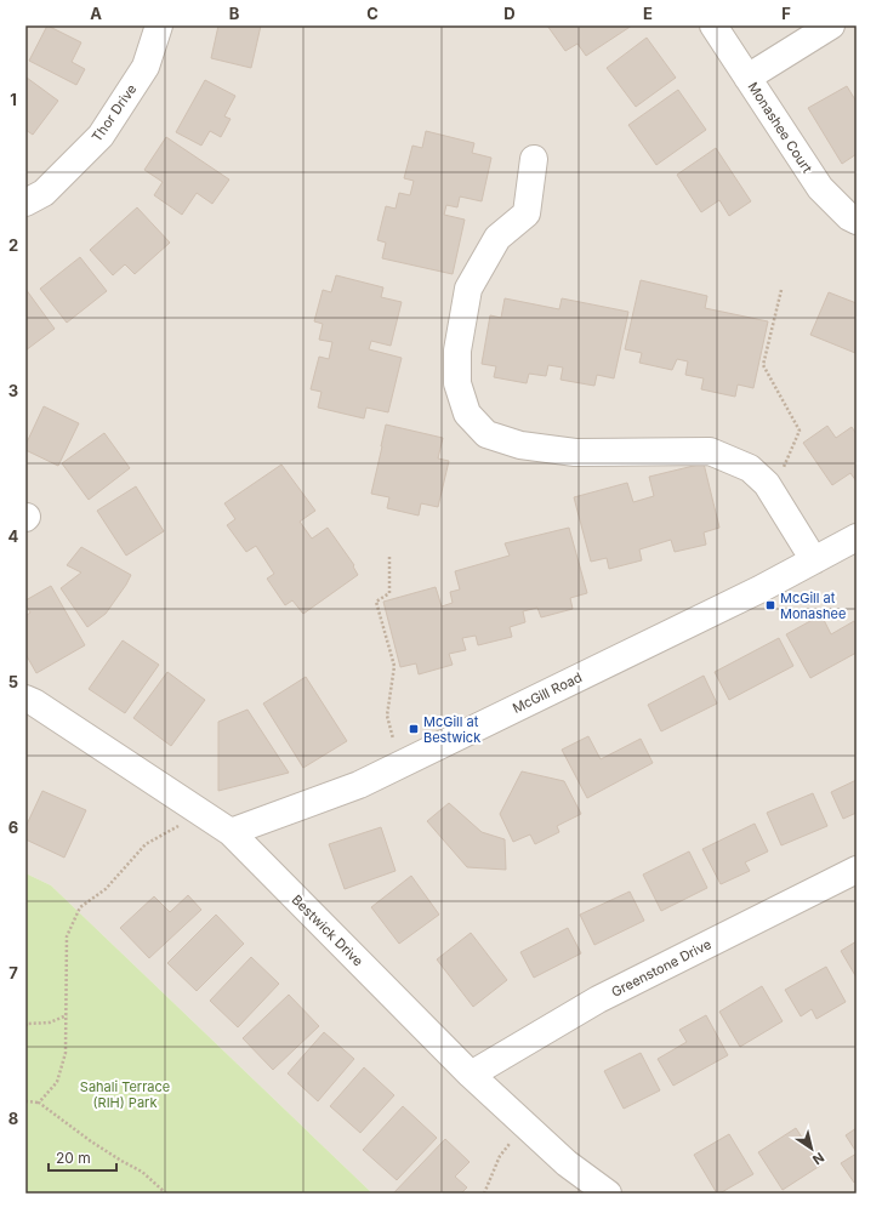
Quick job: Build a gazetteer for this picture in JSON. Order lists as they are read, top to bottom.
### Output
{
  "streets": {
    "street": [
      "Thor Drive",
      "Monashee Court",
      "McGill Road",
      "Bestwick Drive",
      "Greenstone Drive"
    ]
  },
  "crossings": [
    ["McGill Road", "Bestwick Drive"],
    ["Bestwick Drive", "Greenstone Drive"]
  ],
  "parks": ["Sahali Terrace (RIH) Park"],
  "places": {
    "transit": ["McGill at Monashee", "McGill at Bestwick"]
  },
  "scale_bar": "20 m",
  "north": "bottom right",
  "grid": {
    "columns": [
      "A",
      "B",
      "C",
      "D",
      "E",
      "F"
    ],
    "rows": [
      "1",
      "2",
      "3",
      "4",
      "5",
      "6",
      "7",
      "8"
    ]
  }
}
